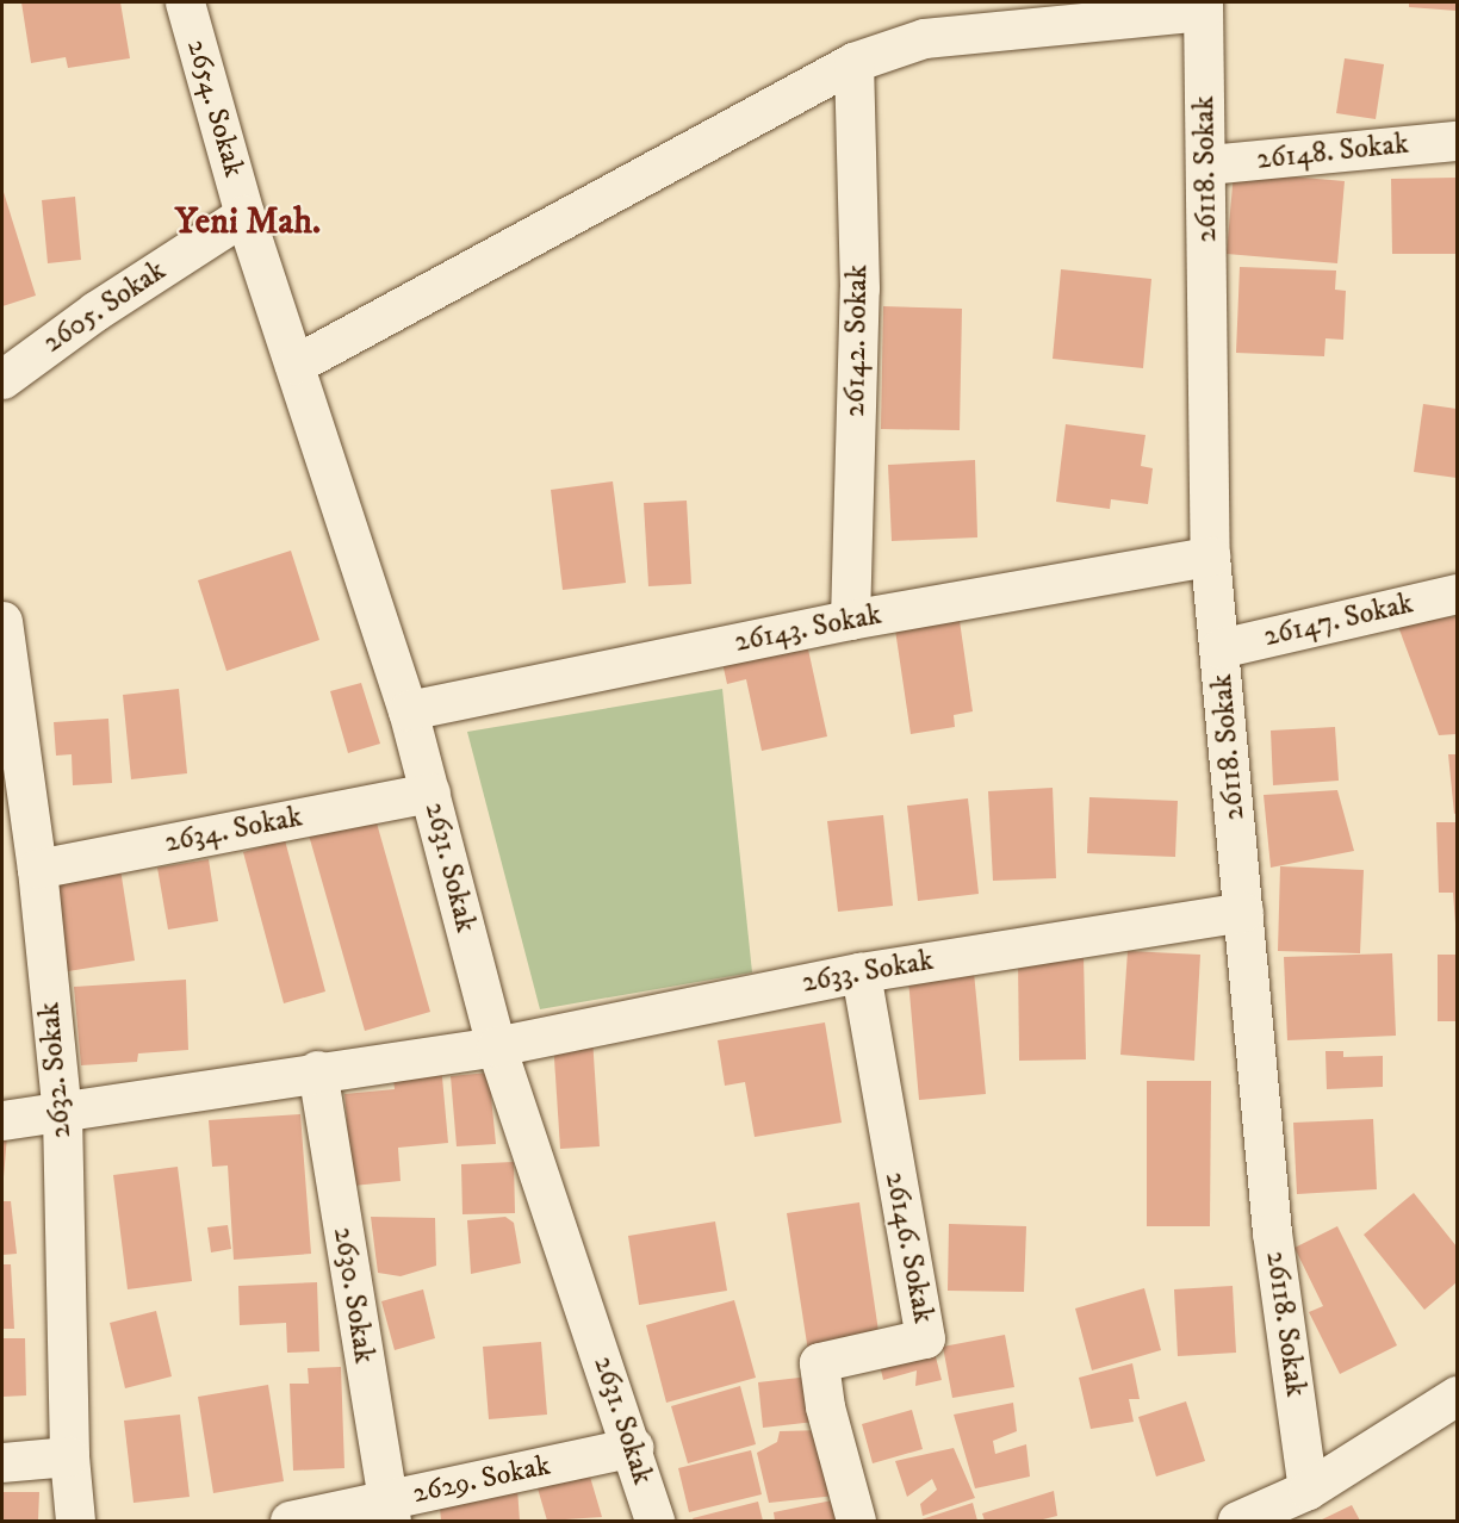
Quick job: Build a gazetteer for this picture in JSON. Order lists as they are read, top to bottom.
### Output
{
  "streets": {
    "street": [
      "2654. Sokak",
      "26148. Sokak",
      "26118. Sokak",
      "2605. Sokak",
      "26142. Sokak",
      "26147. Sokak",
      "26143. Sokak",
      "2634. Sokak",
      "2631. Sokak",
      "2633. Sokak",
      "2632. Sokak",
      "26146. Sokak",
      "2630. Sokak",
      "2629. Sokak"
    ]
  },
  "crossings": [
    ["2654. Sokak", "2605. Sokak"],
    ["2654. Sokak", "2631. Sokak"],
    ["26148. Sokak", "26118. Sokak"],
    ["26118. Sokak", "26147. Sokak"],
    ["26118. Sokak", "26143. Sokak"],
    ["26118. Sokak", "2633. Sokak"],
    ["2605. Sokak", "2631. Sokak"],
    ["26142. Sokak", "26143. Sokak"],
    ["26143. Sokak", "2631. Sokak"],
    ["2634. Sokak", "2631. Sokak"],
    ["2634. Sokak", "2632. Sokak"],
    ["2631. Sokak", "2633. Sokak"],
    ["2631. Sokak", "2629. Sokak"],
    ["2633. Sokak", "2632. Sokak"],
    ["2633. Sokak", "26146. Sokak"],
    ["2633. Sokak", "2630. Sokak"],
    ["2630. Sokak", "2629. Sokak"]
  ],
  "districts": ["Yeni Mah."]
}
